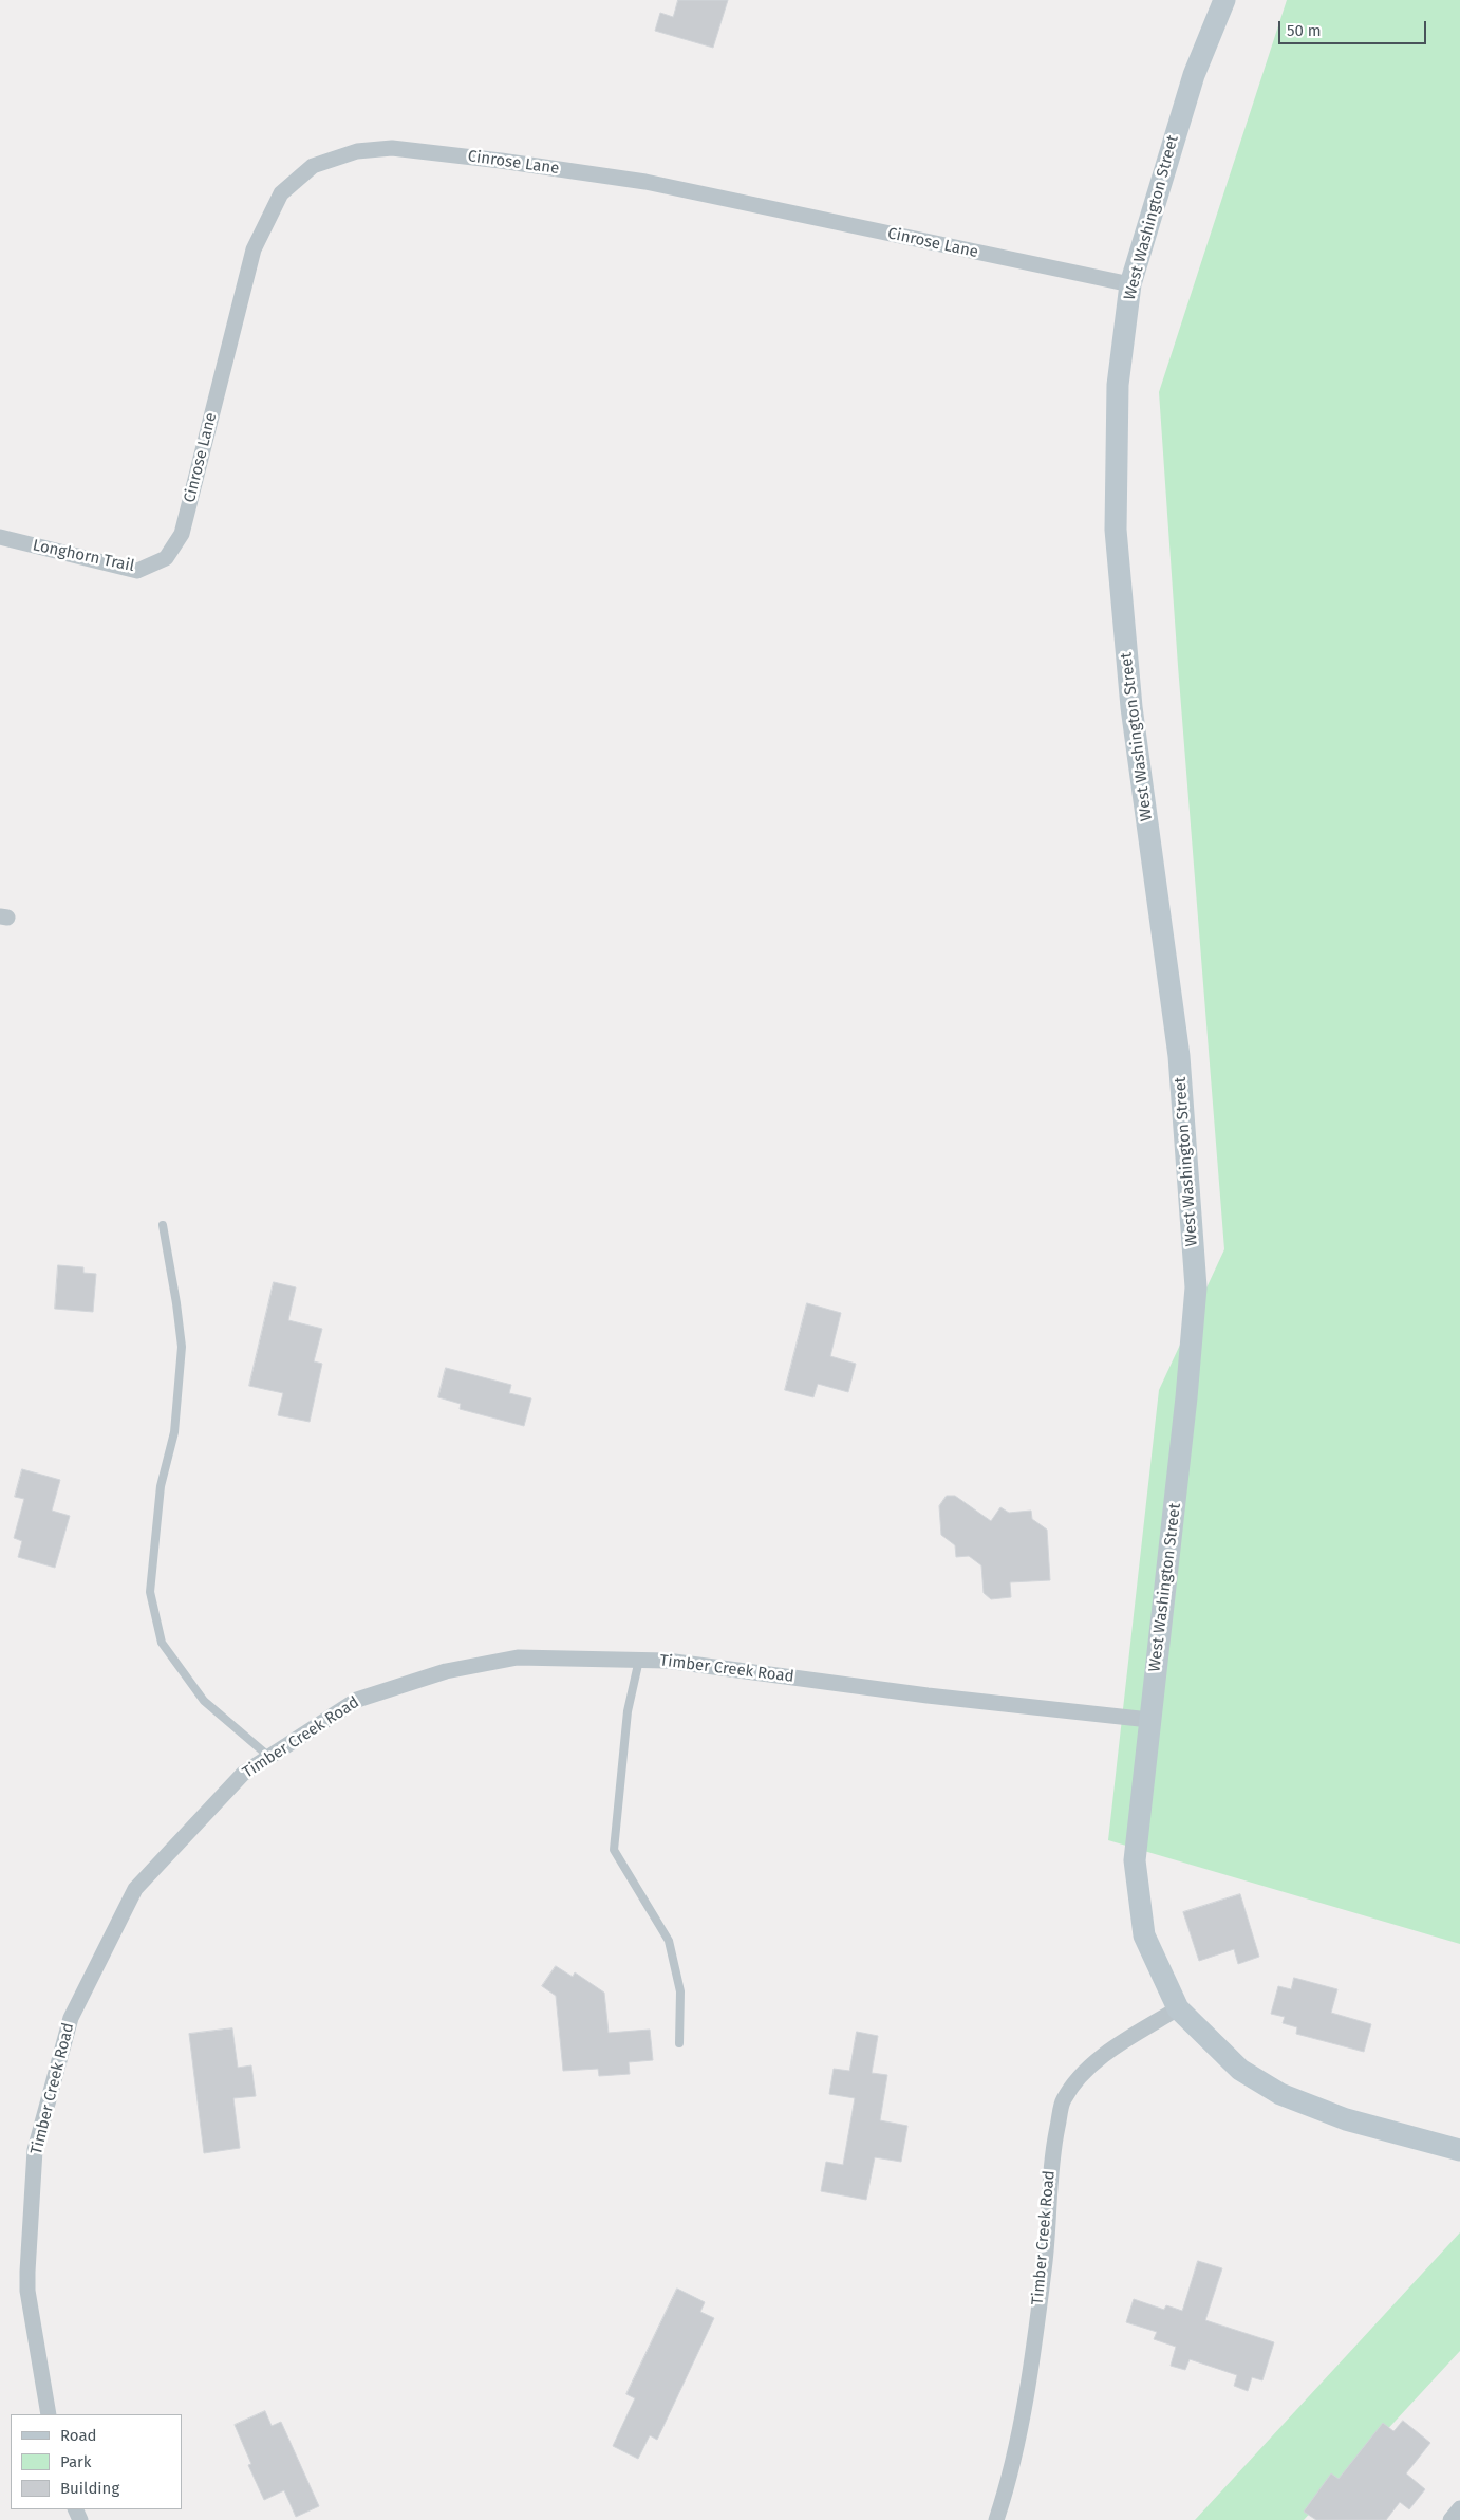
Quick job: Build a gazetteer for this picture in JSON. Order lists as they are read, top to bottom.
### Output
{
  "streets": {
    "street": [
      "Cinrose Lane",
      "West Washington Street",
      "Longhorn Trail",
      "Timber Creek Road"
    ]
  },
  "crossings": [
    ["Cinrose Lane", "West Washington Street"],
    ["Cinrose Lane", "Longhorn Trail"],
    ["West Washington Street", "Timber Creek Road"]
  ],
  "legend": ["Road", "Park", "Building"],
  "scale_bar": "50 m"
}
